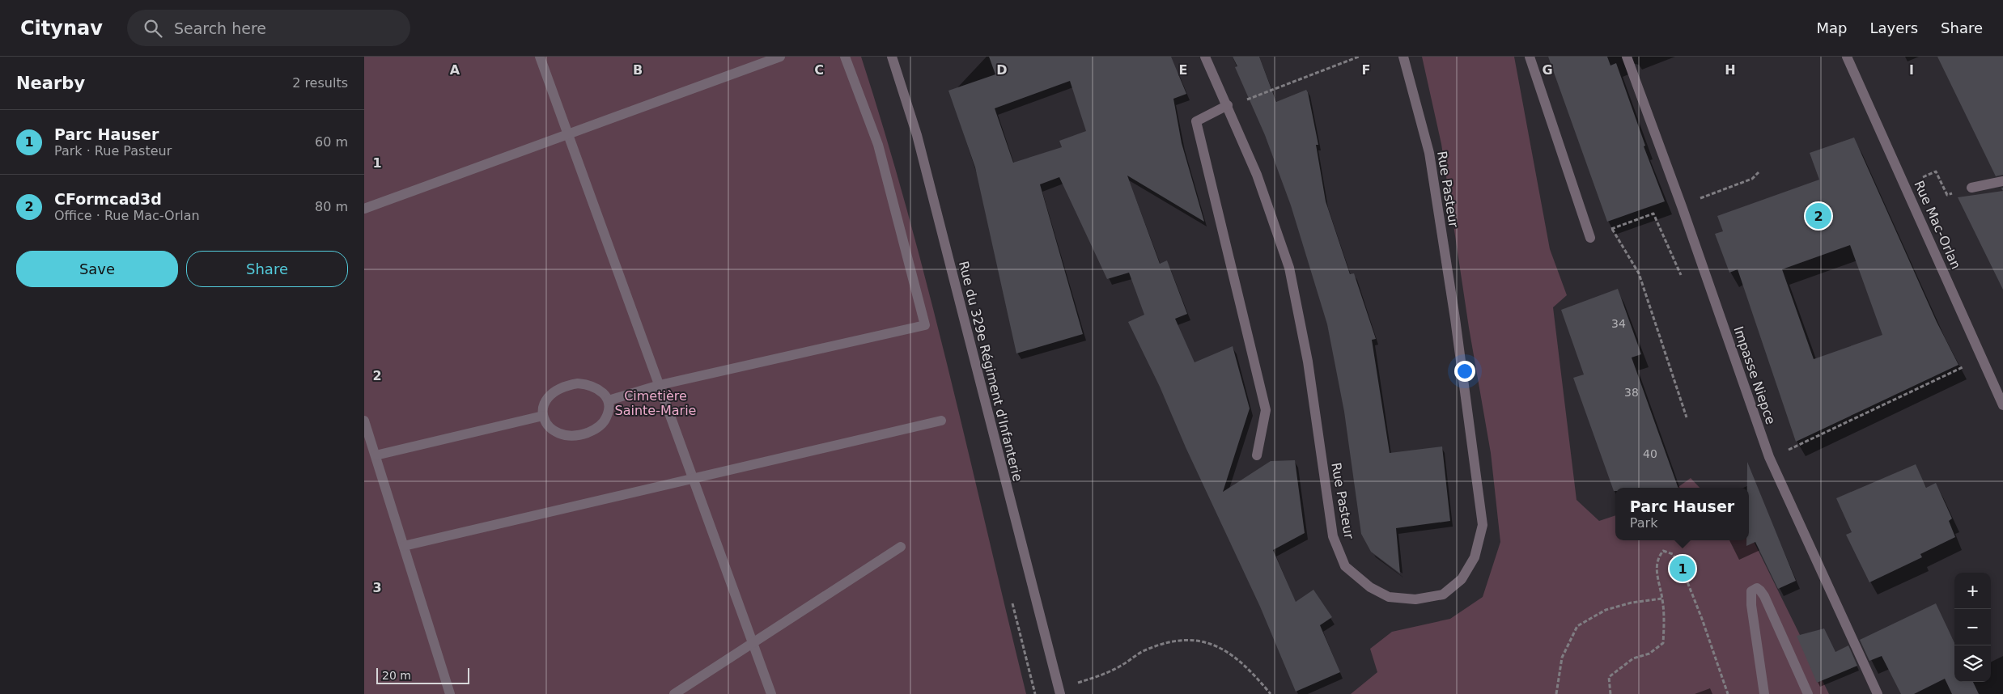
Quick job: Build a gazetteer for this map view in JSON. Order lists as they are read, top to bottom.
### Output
{
  "streets": {
    "street": [
      "Rue Pasteur",
      "Rue Mac-Orlan",
      "Rue du 329e Régiment d'Infanterie",
      "Impasse Niepce"
    ]
  },
  "parks": ["Cimetière Sainte-Marie"],
  "house_numbers": ["34", "38", "40"],
  "scale_bar": "20 m",
  "page": {
    "header": "Citynav",
    "search": "Search here",
    "nav": ["Map", "Layers", "Share"],
    "heading": ["Nearby", "2 results"],
    "list": [
      {
        "mark": "1",
        "name": "Parc Hauser",
        "note": "Park · Rue Pasteur",
        "value": "60 m"
      },
      {
        "mark": "2",
        "name": "CFormcad3d",
        "note": "Office · Rue Mac-Orlan",
        "value": "80 m"
      }
    ],
    "pins": ["2", "1"],
    "buttons": ["Save", "Share"],
    "popup": ["Parc Hauser", "Park"],
    "map_buttons": ["+", "−"],
    "scale": "20 m"
  },
  "grid": {
    "columns": [
      "A",
      "B",
      "C",
      "D",
      "E",
      "F",
      "G",
      "H",
      "I"
    ],
    "rows": ["1", "2", "3"]
  }
}
